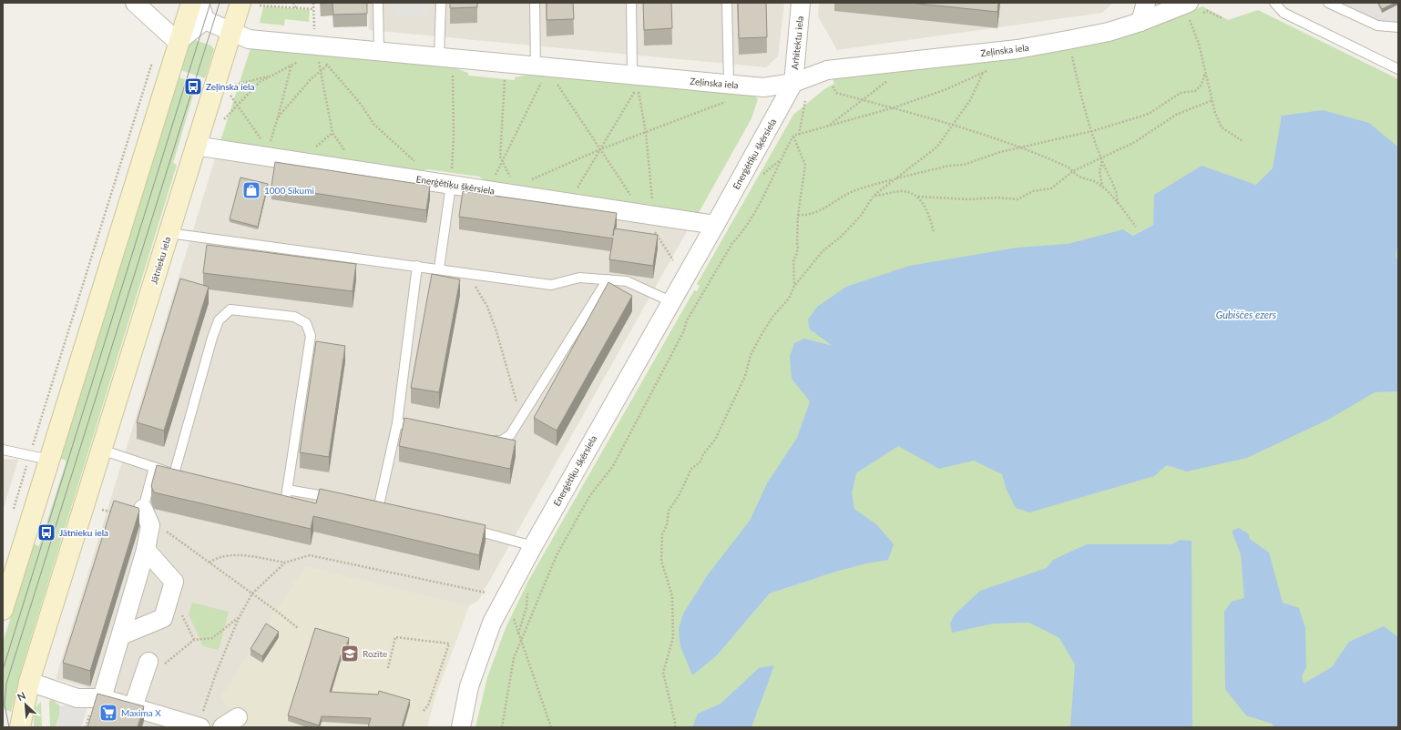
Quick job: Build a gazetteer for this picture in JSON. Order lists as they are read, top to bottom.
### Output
{
  "streets": {
    "street": [
      "Arhitektu iela",
      "Zeļinska iela",
      "Enerģētiķu šķērsiela",
      "Jātnieku iela"
    ]
  },
  "crossings": [
    ["Arhitektu iela", "Zeļinska iela"],
    ["Arhitektu iela", "Enerģētiķu šķērsiela"],
    ["Zeļinska iela", "Enerģētiķu šķērsiela"],
    ["Zeļinska iela", "Jātnieku iela"],
    ["Enerģētiķu šķērsiela", "Jātnieku iela"]
  ],
  "water": ["Gubiščes ezers"],
  "places": {
    "bus stop": ["Zeļinska iela", "Jātnieku iela"],
    "shop": ["1000 Sīkumi"],
    "school or university": ["Rozīte"],
    "supermarket": ["Maxima X"]
  },
  "north": "top left"
}
